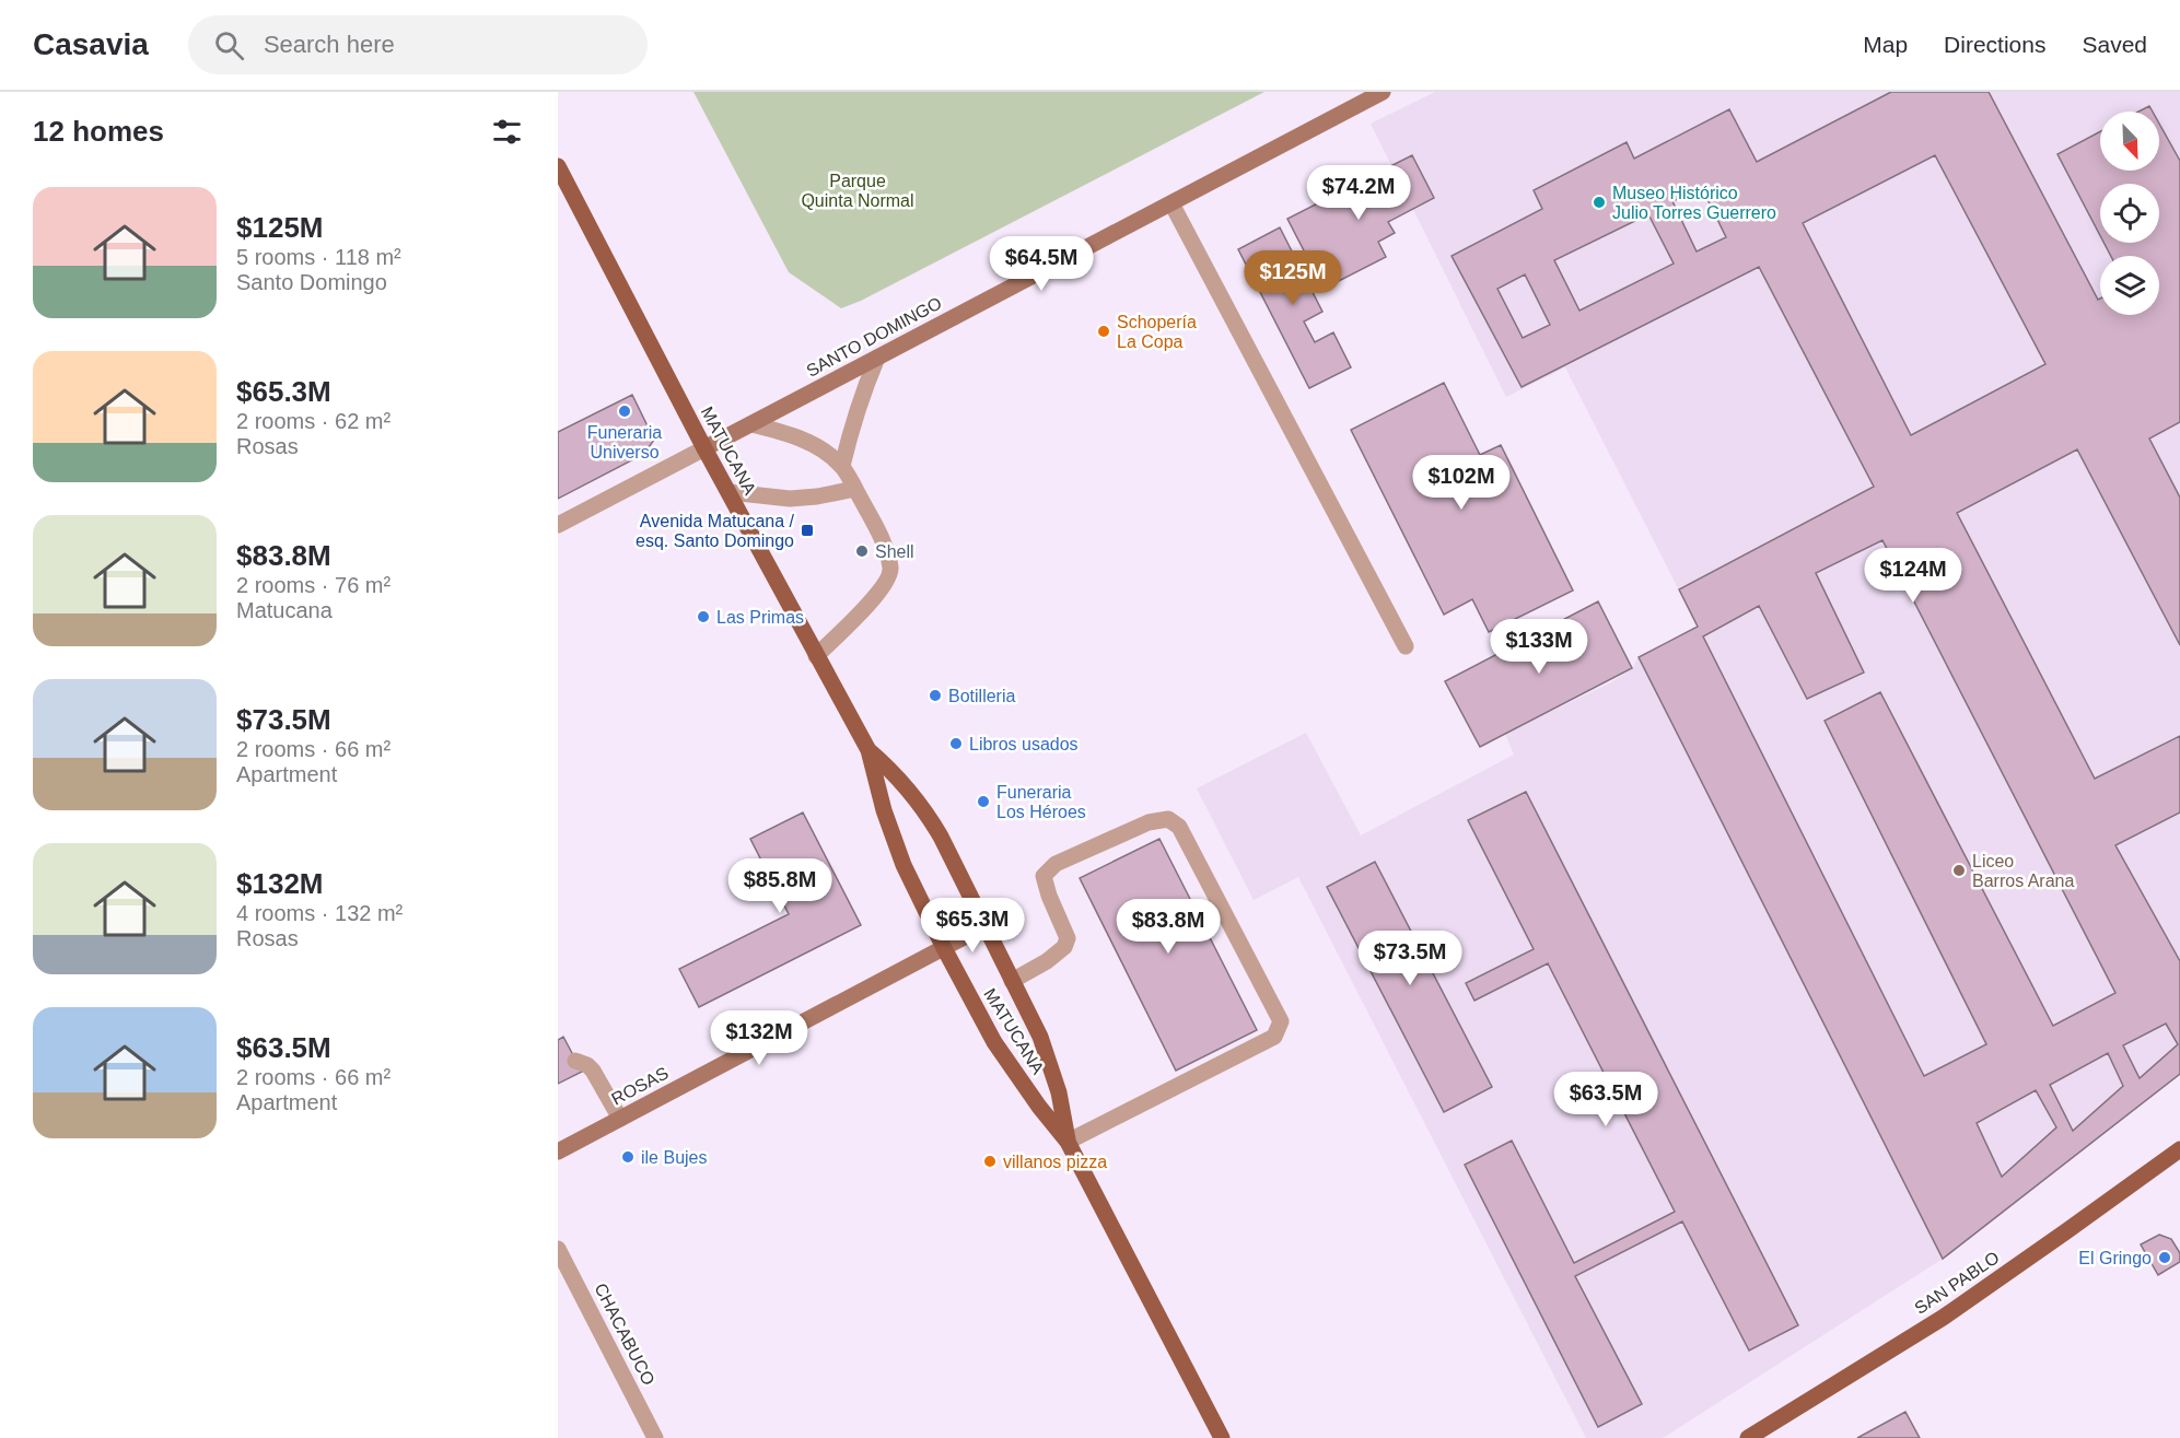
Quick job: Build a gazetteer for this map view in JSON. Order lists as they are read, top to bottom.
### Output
{
  "streets": {
    "main road": ["MATUCANA", "SAN PABLO"],
    "street": ["SANTO DOMINGO", "ROSAS", "CHACABUCO"]
  },
  "crossings": [
    ["SANTO DOMINGO", "MATUCANA"],
    ["MATUCANA", "ROSAS"]
  ],
  "parks": ["Parque Quinta Normal"],
  "places": {
    "other": [
      "Museo Histórico Julio Torres Guerrero",
      "Schopería La Copa",
      "Funeraria Universo",
      "Shell",
      "Las Primas",
      "Botilleria",
      "Libros usados",
      "Funeraria Los Héroes",
      "Liceo Barros Arana",
      "ile Bujes",
      "villanos pizza",
      "El Gringo"
    ],
    "transit": ["Avenida Matucana / esq. Santo Domingo"]
  },
  "north": "bottom right",
  "page": {
    "header": "Casavia",
    "search": "Search here",
    "nav": ["Map", "Directions", "Saved"],
    "heading": "12 homes",
    "price": [
      "$74.2M",
      "$64.5M",
      "$125M",
      "$102M",
      "$124M",
      "$133M",
      "$85.8M",
      "$65.3M",
      "$83.8M",
      "$73.5M",
      "$132M",
      "$63.5M"
    ],
    "list": [
      {
        "name": "$125M",
        "note": "5 rooms · 118 m² · Santo Domingo"
      },
      {
        "name": "$65.3M",
        "note": "2 rooms · 62 m² · Rosas"
      },
      {
        "name": "$83.8M",
        "note": "2 rooms · 76 m² · Matucana"
      },
      {
        "name": "$73.5M",
        "note": "2 rooms · 66 m² · Apartment"
      },
      {
        "name": "$132M",
        "note": "4 rooms · 132 m² · Rosas"
      },
      {
        "name": "$63.5M",
        "note": "2 rooms · 66 m² · Apartment"
      }
    ]
  }
}
